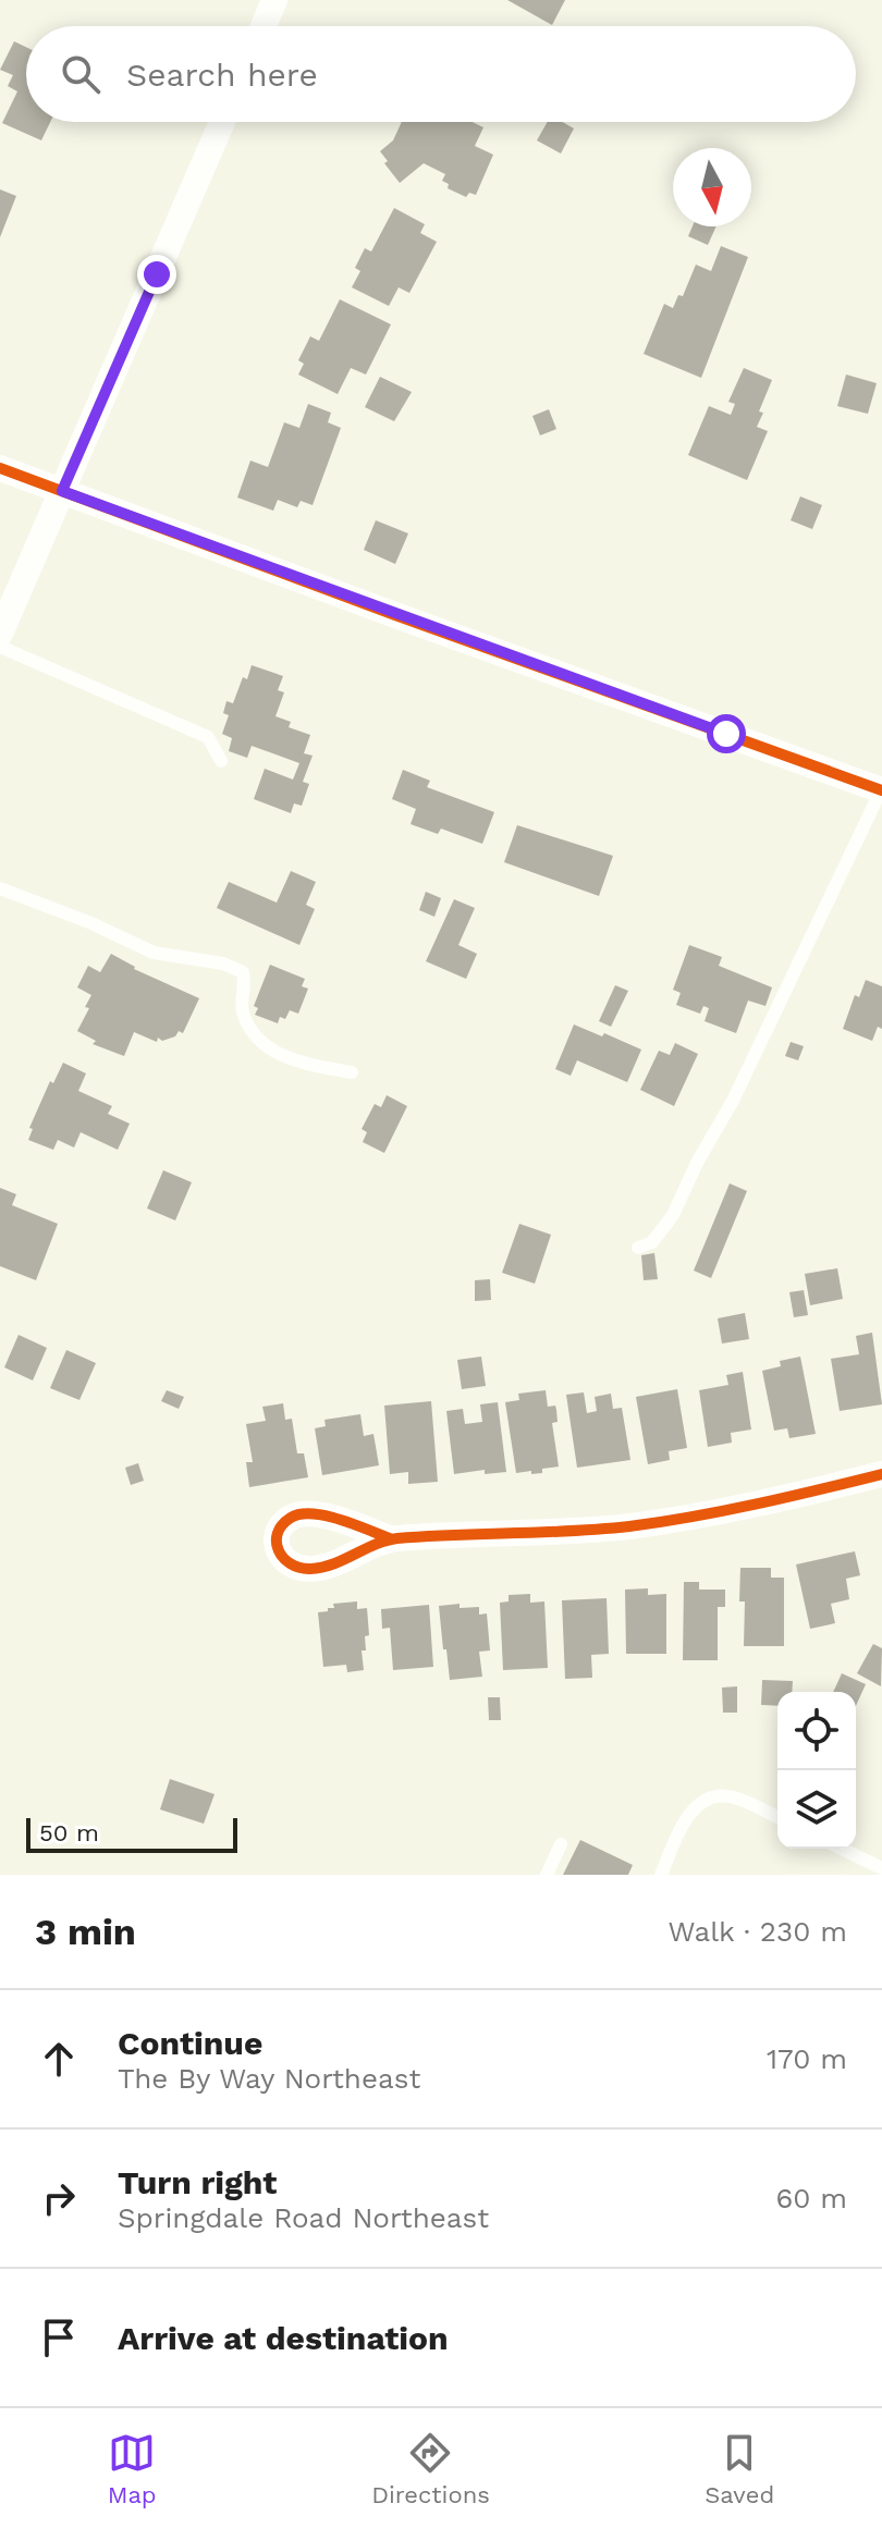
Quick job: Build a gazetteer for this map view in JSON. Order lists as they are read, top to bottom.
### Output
{
  "scale_bar": "50 m",
  "north": "bottom",
  "page": {
    "search": "Search here",
    "scale": "50 m",
    "heading": ["3 min", "Walk · 230 m"],
    "list": [
      ["Continue", "The By Way Northeast", "170 m"],
      ["Turn right", "Springdale Road Northeast", "60 m"],
      "Arrive at destination"
    ],
    "nav": ["Map", "Directions", "Saved"]
  }
}
